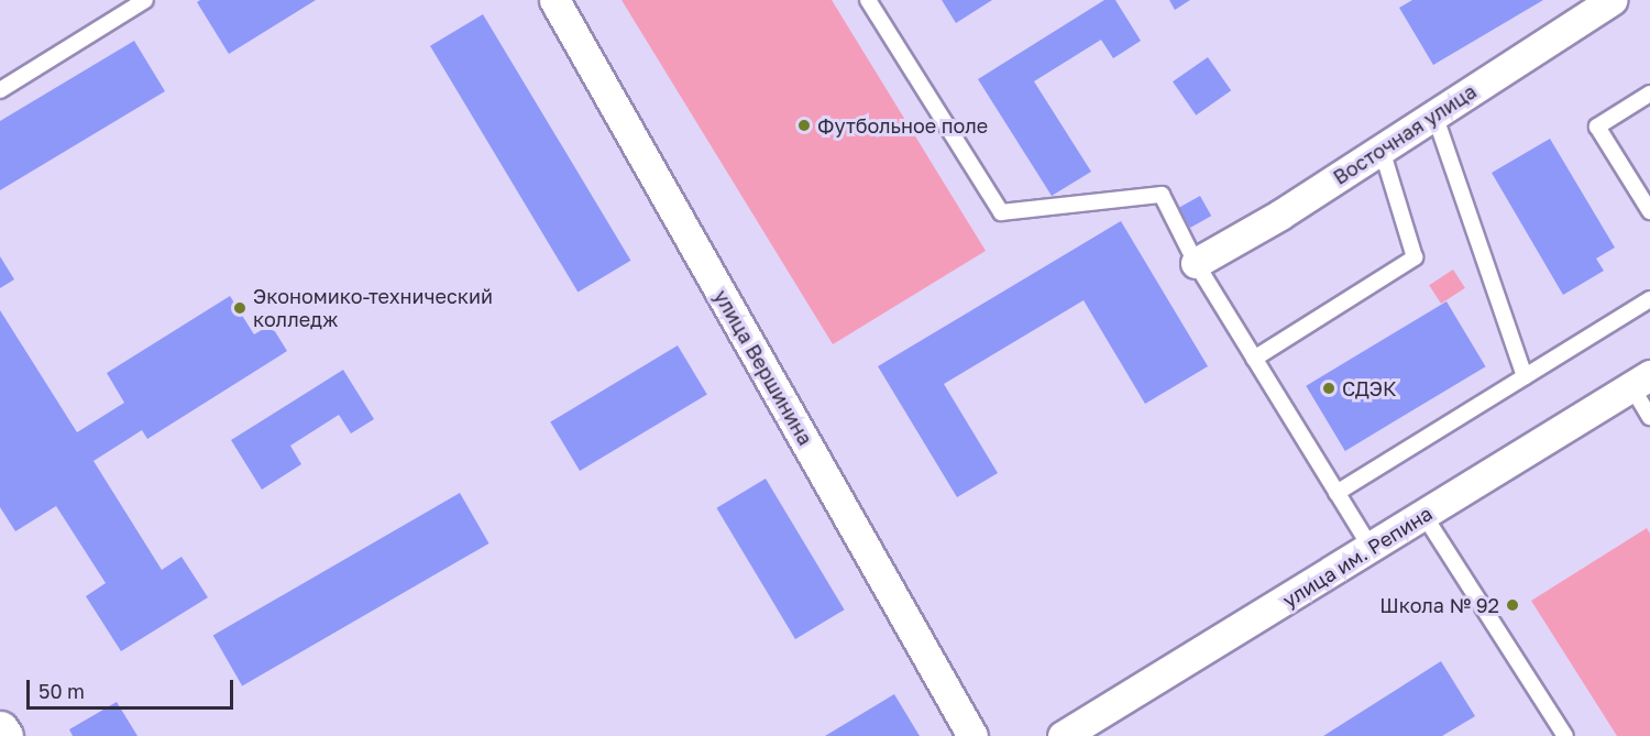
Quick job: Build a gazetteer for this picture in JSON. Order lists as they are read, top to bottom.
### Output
{
  "streets": {
    "street": ["Восточная улица", "улица Вершинина", "улица им. Репина"]
  },
  "places": [
    "Футбольное поле",
    "Экономико-технический колледж",
    "СДЭК",
    "Школа № 92"
  ],
  "scale_bar": "50 m"
}
